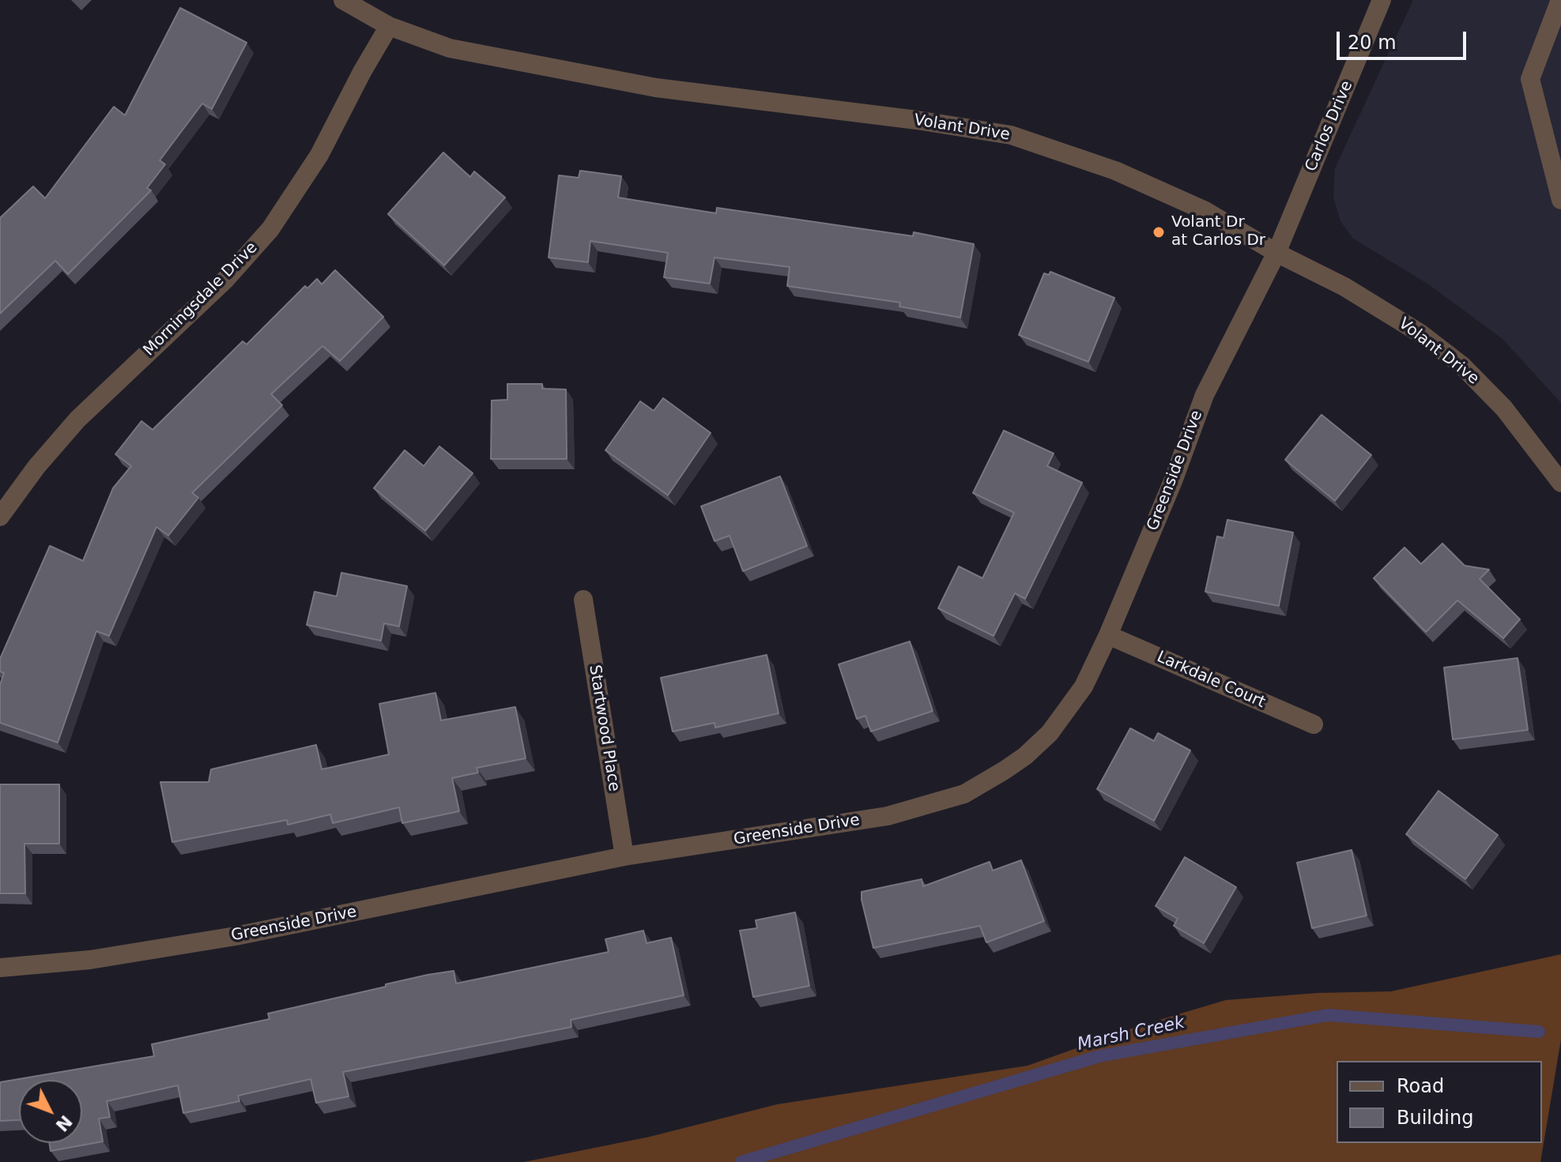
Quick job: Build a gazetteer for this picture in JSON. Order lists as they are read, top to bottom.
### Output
{
  "streets": {
    "street": [
      "Carlos Drive",
      "Volant Drive",
      "Morningsdale Drive",
      "Greenside Drive",
      "Larkdale Court",
      "Startwood Place"
    ]
  },
  "crossings": [
    ["Carlos Drive", "Volant Drive"],
    ["Carlos Drive", "Greenside Drive"],
    ["Volant Drive", "Morningsdale Drive"],
    ["Volant Drive", "Greenside Drive"],
    ["Greenside Drive", "Larkdale Court"],
    ["Greenside Drive", "Startwood Place"]
  ],
  "water": ["Marsh Creek"],
  "places": ["Volant Dr at Carlos Dr"],
  "legend": ["Road", "Building"],
  "scale_bar": "20 m",
  "north": "bottom right"
}
